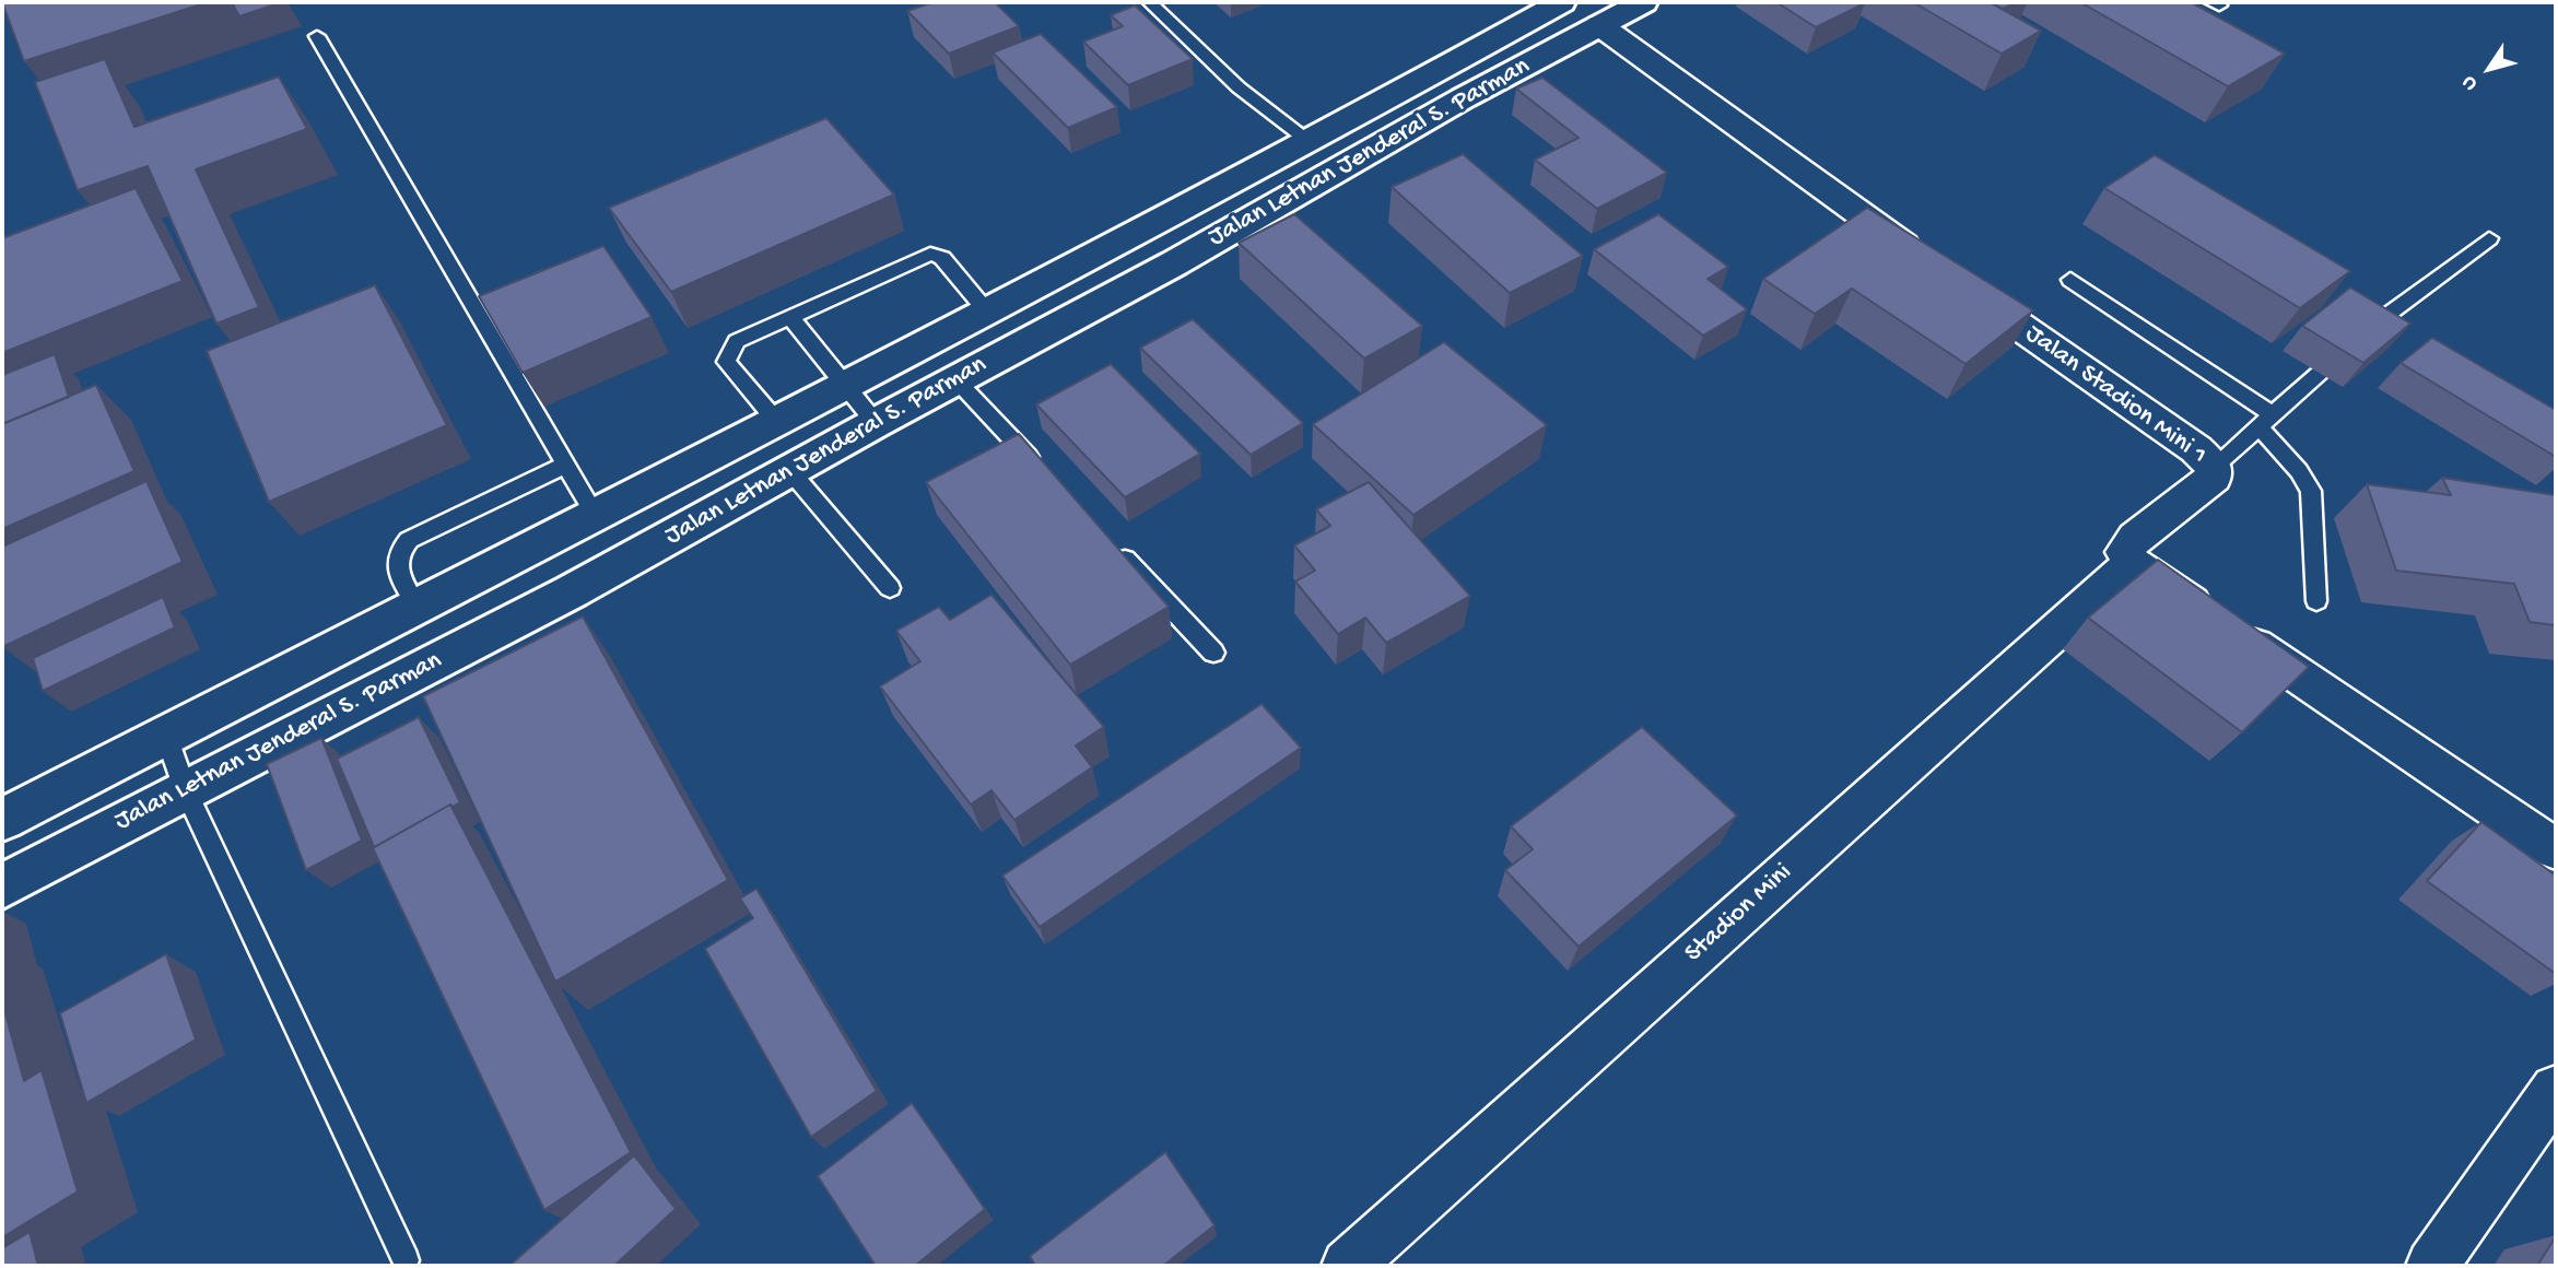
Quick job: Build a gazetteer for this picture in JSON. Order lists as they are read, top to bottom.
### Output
{
  "streets": {
    "street": ["Jalan Letnan Jenderal S. Parman", "Jalan Stadion Mini 1", "Stadion Mini"]
  },
  "crossings": [
    ["Jalan Letnan Jenderal S. Parman", "Jalan Stadion Mini 1"],
    ["Jalan Stadion Mini 1", "Stadion Mini"]
  ],
  "north": "bottom left"
}
